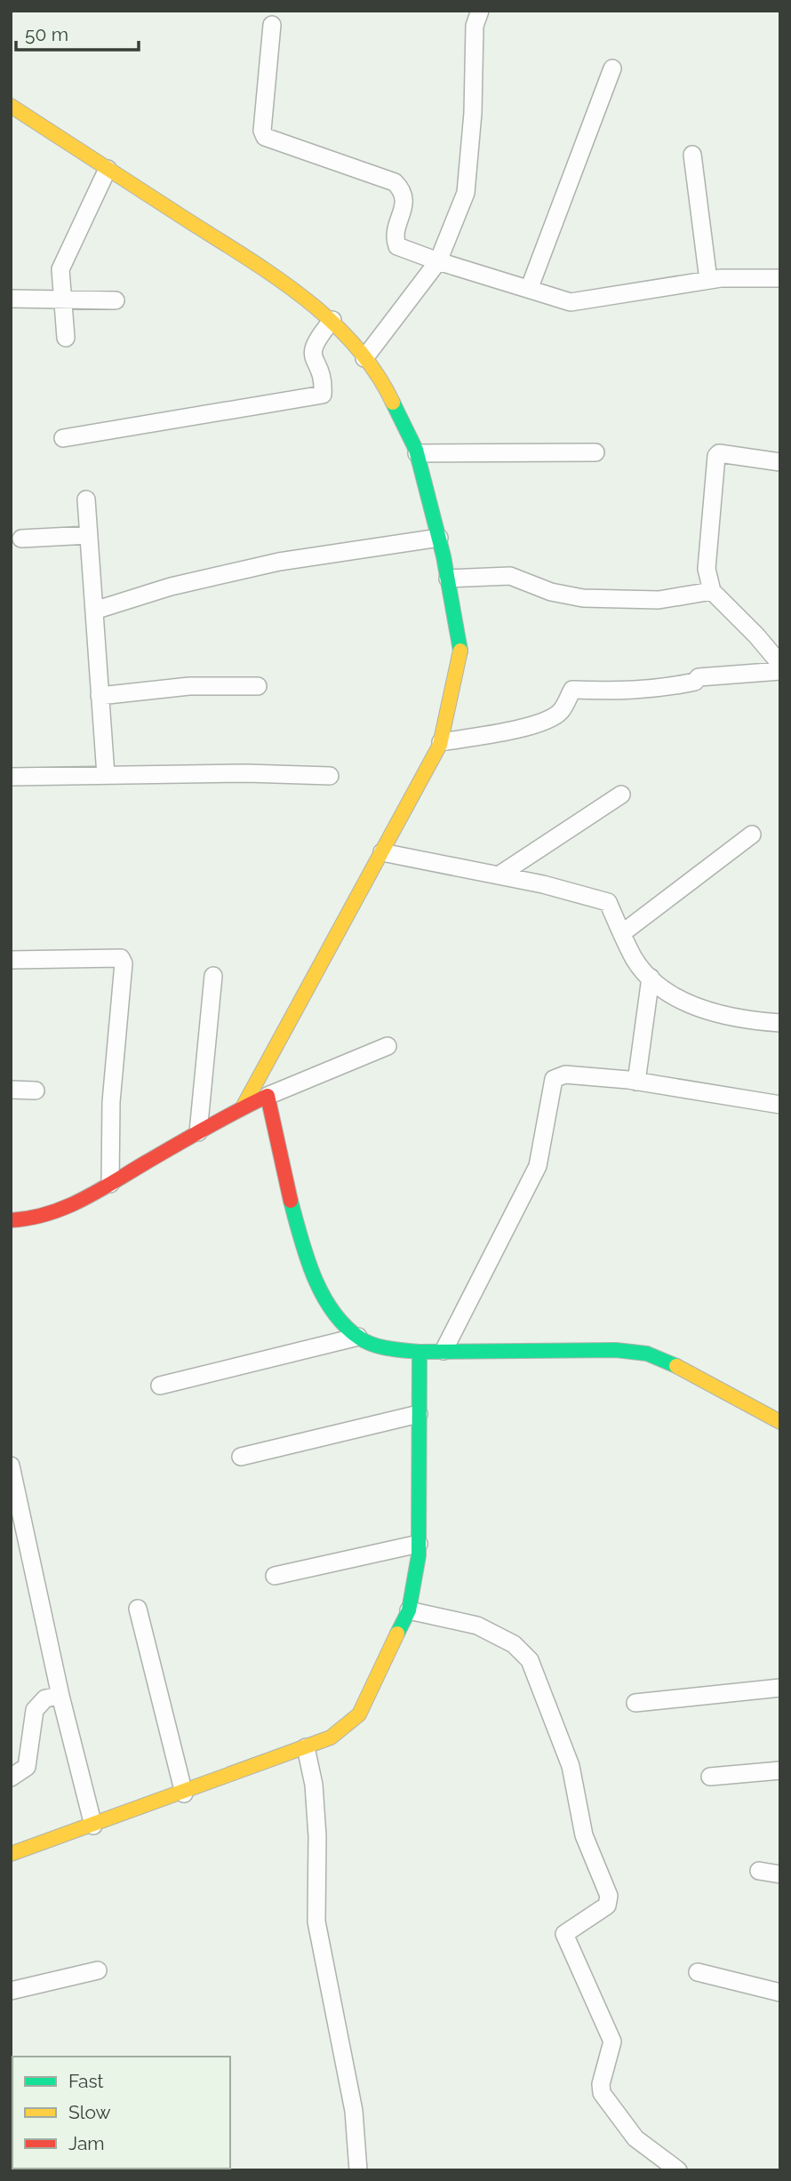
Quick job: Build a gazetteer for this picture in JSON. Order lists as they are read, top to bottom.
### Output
{
  "legend": ["Fast", "Slow", "Jam"],
  "scale_bar": "50 m"
}
